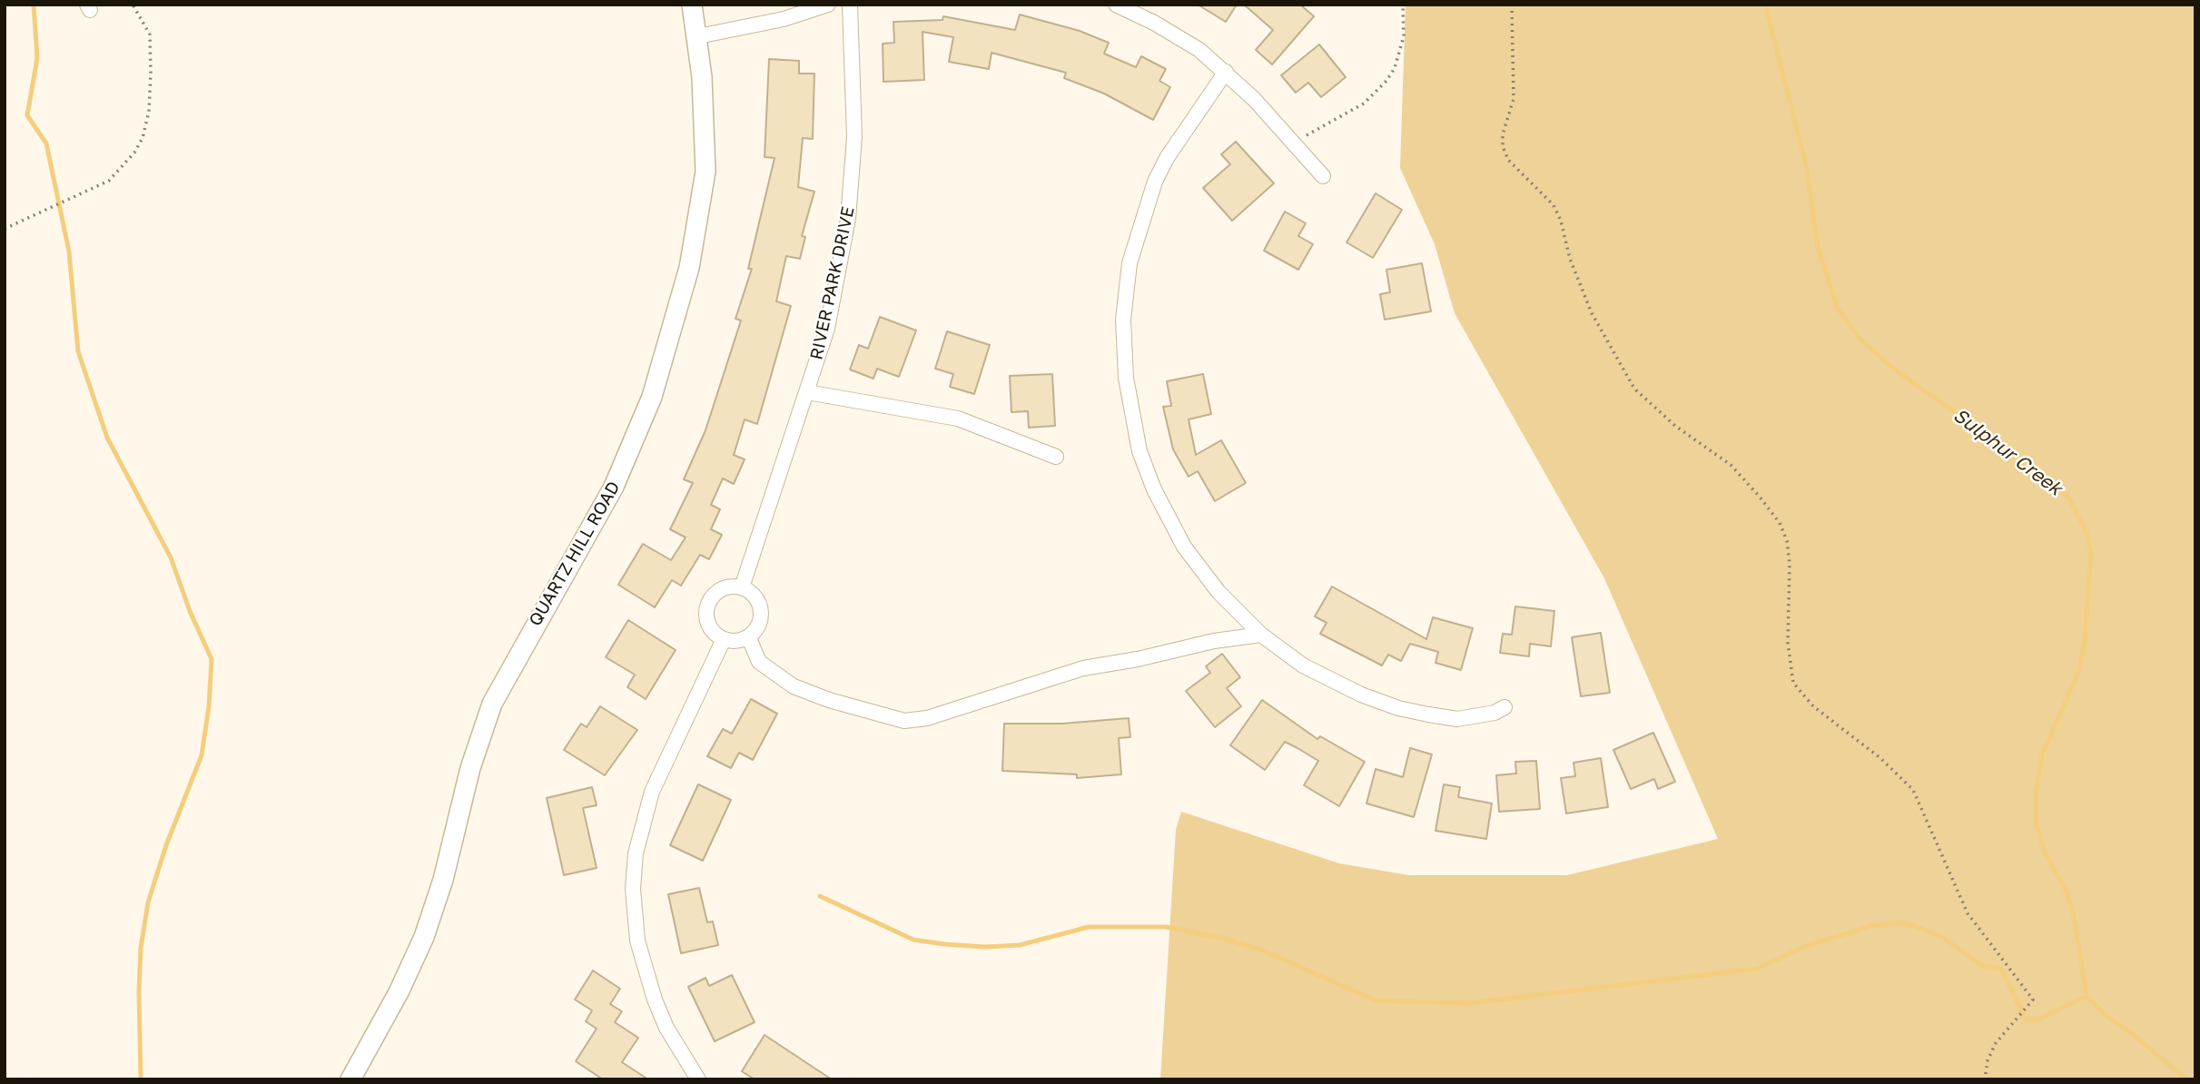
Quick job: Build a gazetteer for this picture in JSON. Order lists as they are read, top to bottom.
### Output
{
  "streets": {
    "street": ["RIVER PARK DRIVE", "QUARTZ HILL ROAD"]
  },
  "water": ["Sulphur Creek"]
}
